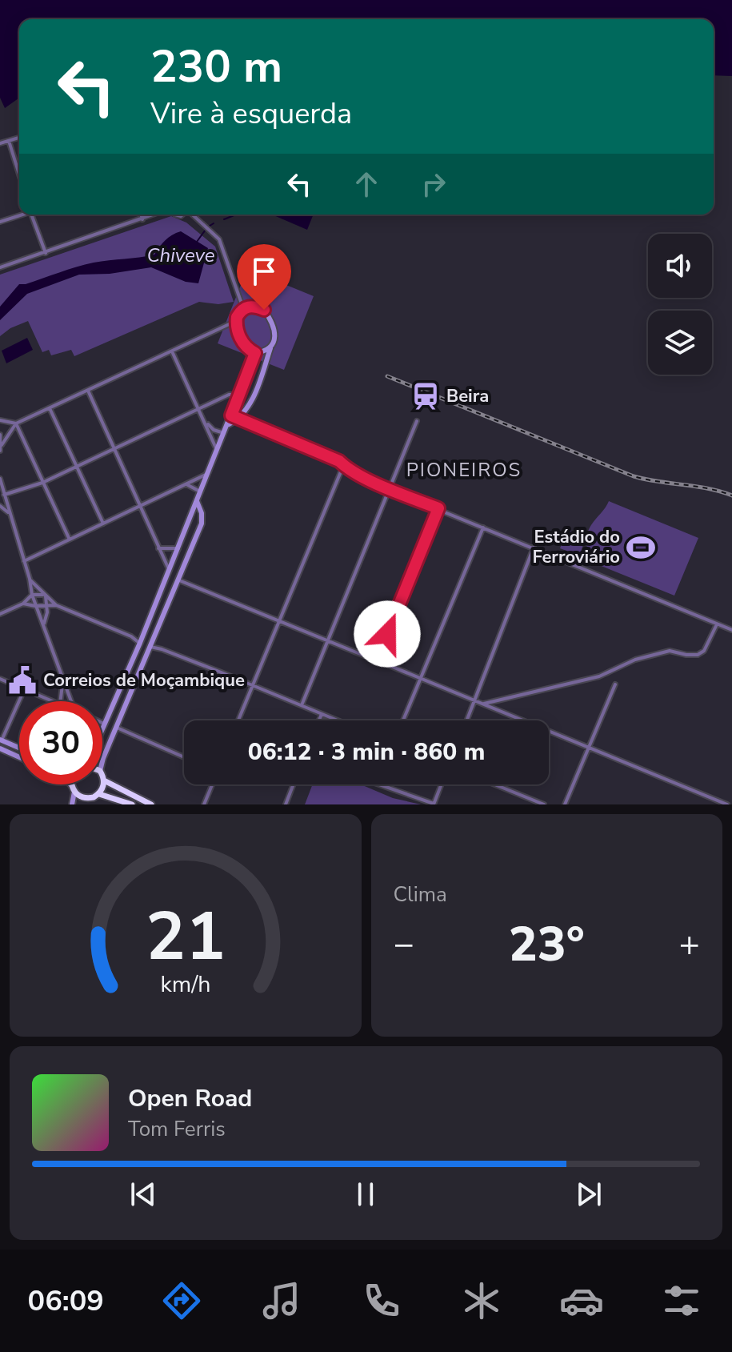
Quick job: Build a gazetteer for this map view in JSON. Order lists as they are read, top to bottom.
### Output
{
  "districts": ["PIONEIROS"],
  "water": ["Chiveve"],
  "places": {
    "station": ["Beira"],
    "sports": ["Estádio do Ferroviário"],
    "public building": ["Correios de Moçambique"]
  },
  "page": {
    "turn": ["230 m", "Vire à esquerda"],
    "limit": "30",
    "trip": "06:12 · 3 min · 860 m",
    "tile": "Clima",
    "heat": ["−", "23°", "+"],
    "song": ["Open Road", "Tom Ferris"],
    "tabs": "06:09",
    "gauge": ["21", "km/h"]
  }
}
